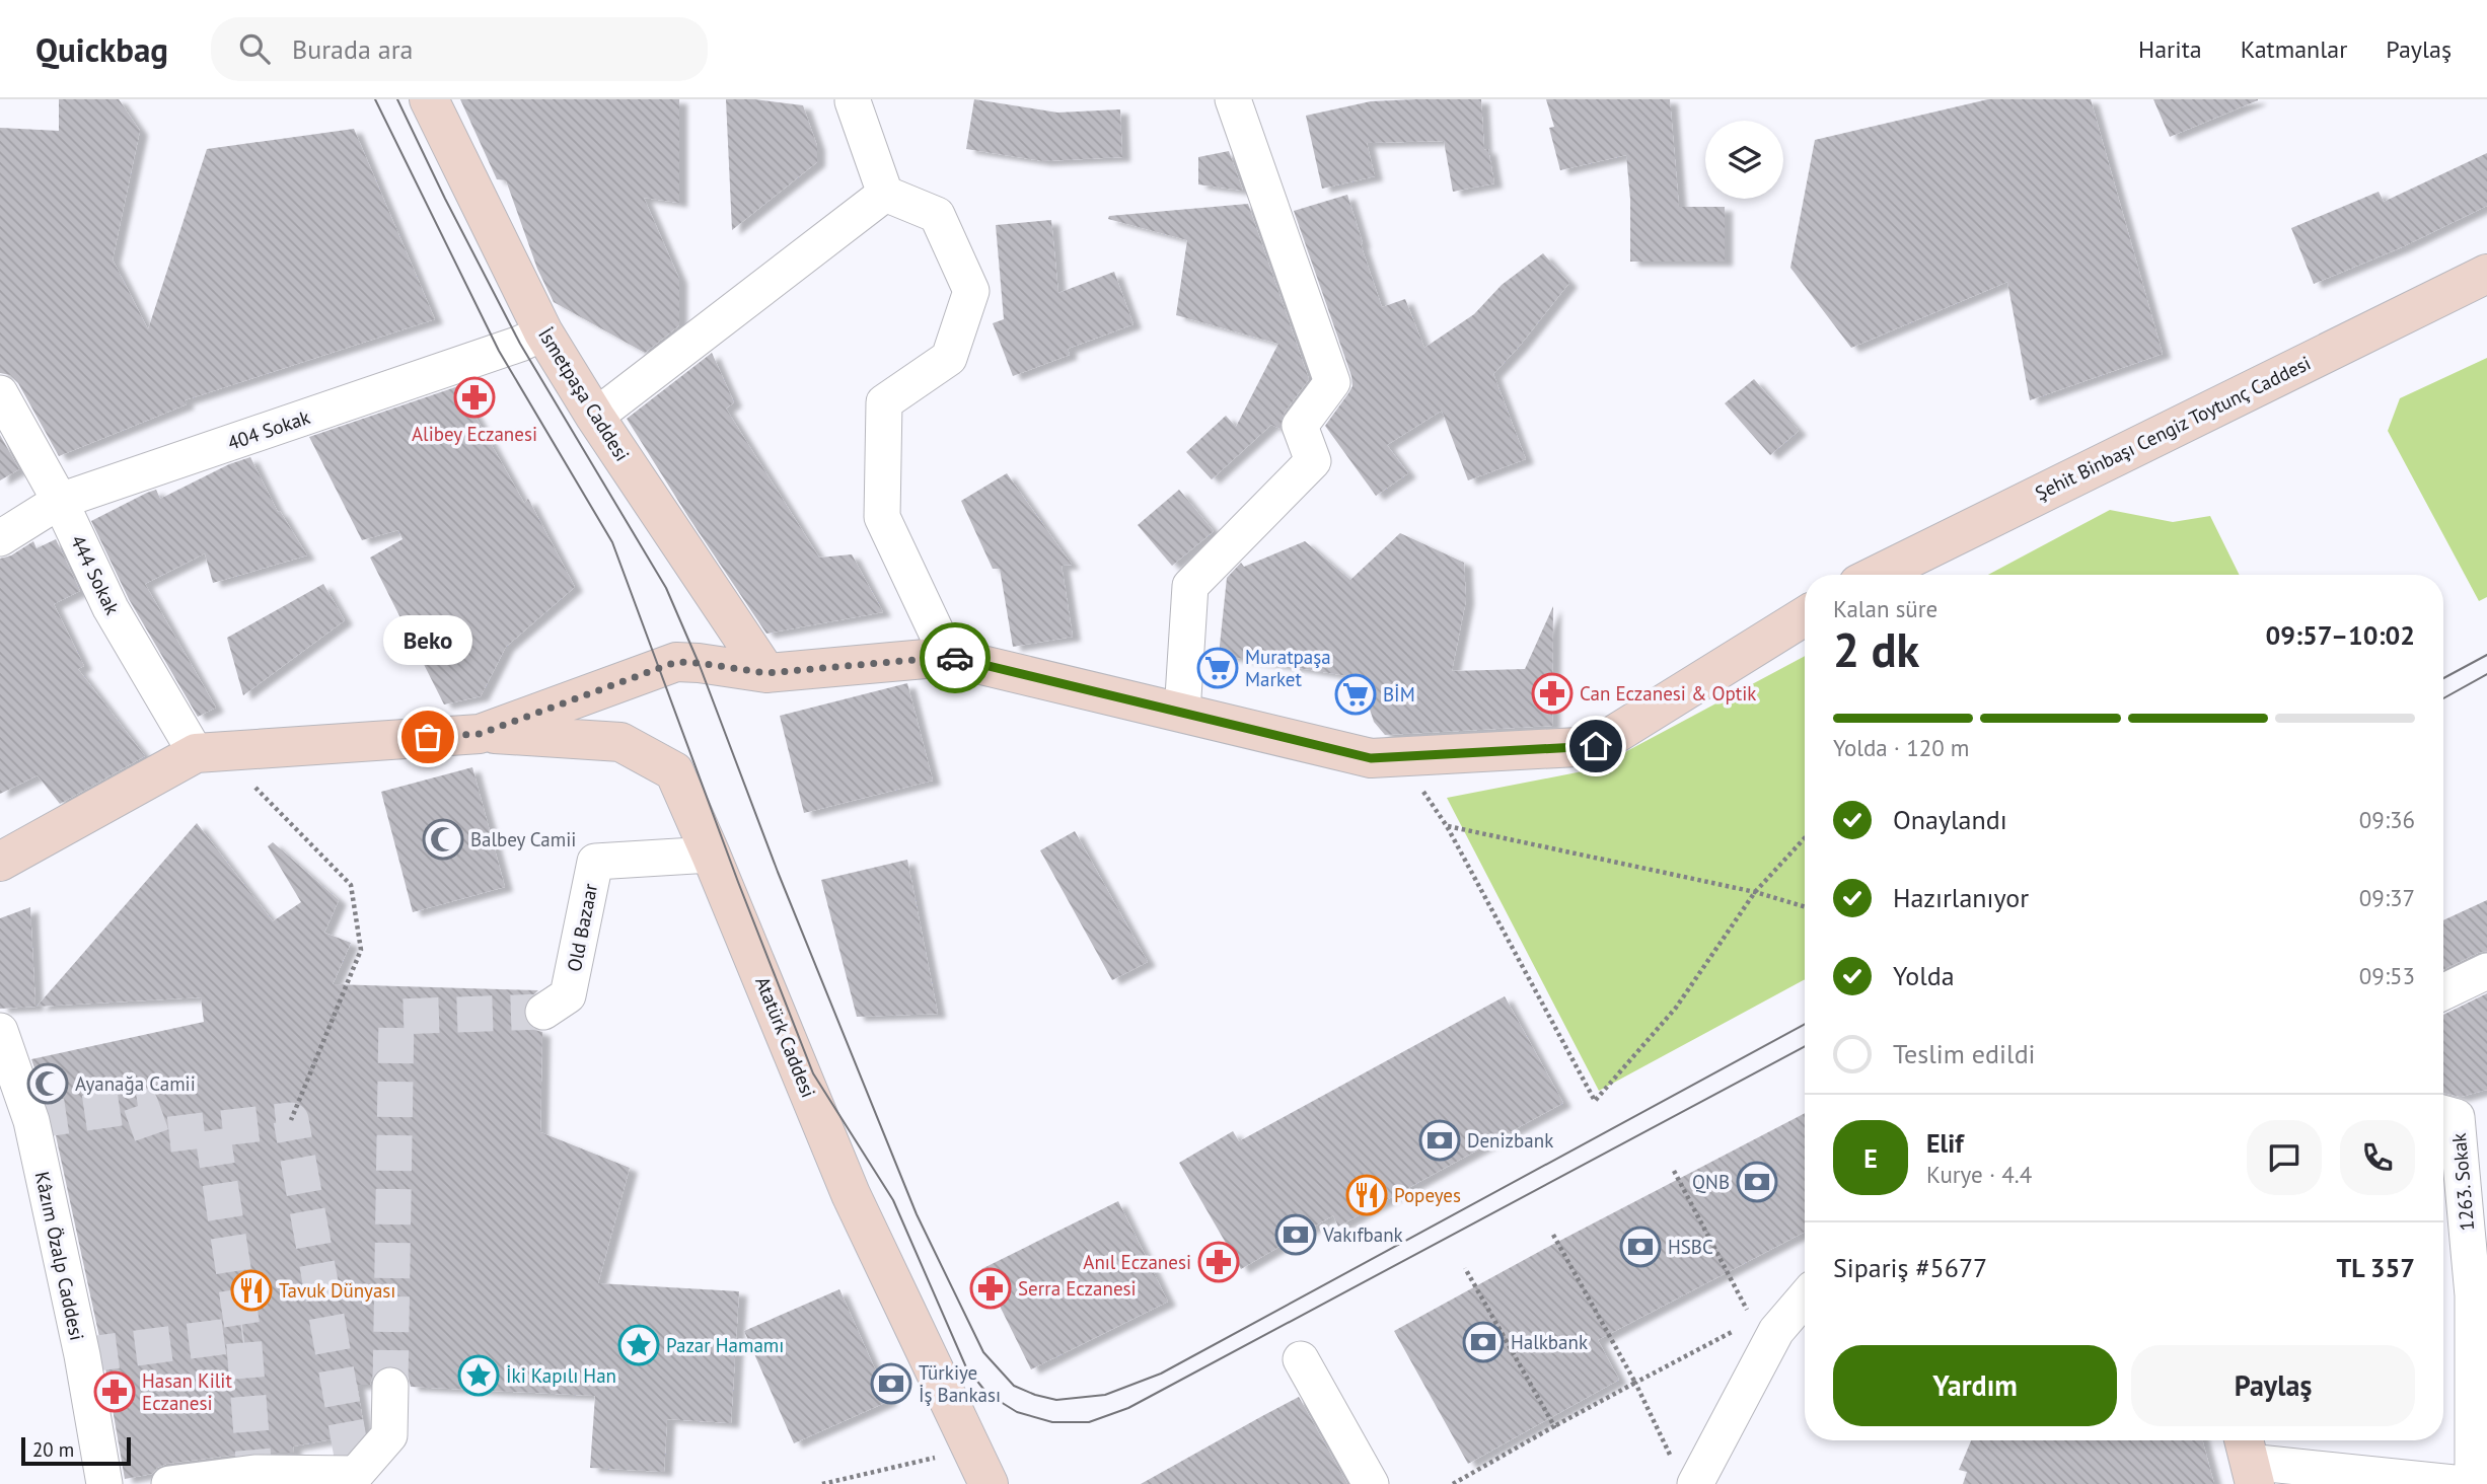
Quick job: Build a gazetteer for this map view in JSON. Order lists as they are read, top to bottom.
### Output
{
  "streets": {
    "main road": ["İsmetpaşa Caddesi", "Şehit Binbaşı Cengiz Toytunç Caddesi", "Atatürk Caddesi"],
    "street": [
      "404 Sokak",
      "444 Sokak",
      "Old Bazaar",
      "1263. Sokak",
      "Kâzım Özalp Caddesi"
    ]
  },
  "crossings": [
    ["İsmetpaşa Caddesi", "404 Sokak"],
    ["404 Sokak", "444 Sokak"],
    ["Old Bazaar", "Atatürk Caddesi"]
  ],
  "places": {
    "pharmacy": [
      "Alibey Eczanesi",
      "Can Eczanesi & Optik",
      "Anıl Eczanesi",
      "Serra Eczanesi",
      "Hasan Kilit Eczanesi"
    ],
    "supermarket": ["Muratpaşa Market", "BİM"],
    "other": ["Beko"],
    "mosque": ["Balbey Camii", "Ayanağa Camii"],
    "bank": [
      "Denizbank",
      "QNB",
      "Vakıfbank",
      "HSBC",
      "Halkbank",
      "Türkiye İş Bankası"
    ],
    "restaurant": ["Popeyes", "Tavuk Dünyası"],
    "place": ["Pazar Hamamı", "İki Kapılı Han"]
  },
  "scale_bar": "20 m",
  "page": {
    "header": "Quickbag",
    "search": "Burada ara",
    "nav": ["Harita", "Katmanlar", "Paylaş"],
    "heading": ["2 dk", "Kalan süre", "09:57–10:02"],
    "panel": [
      "Elif",
      "Kurye · 4.4",
      "Sipariş #5677",
      "TL 357"
    ],
    "bubble": "Beko",
    "bar": "Yolda · 120 m",
    "list": [
      ["Onaylandı", "09:36"],
      ["Hazırlanıyor", "09:37"],
      ["Yolda", "09:53"],
      "Teslim edildi"
    ],
    "round": "E",
    "buttons": ["Yardım", "Paylaş"],
    "scale": "20 m"
  }
}
